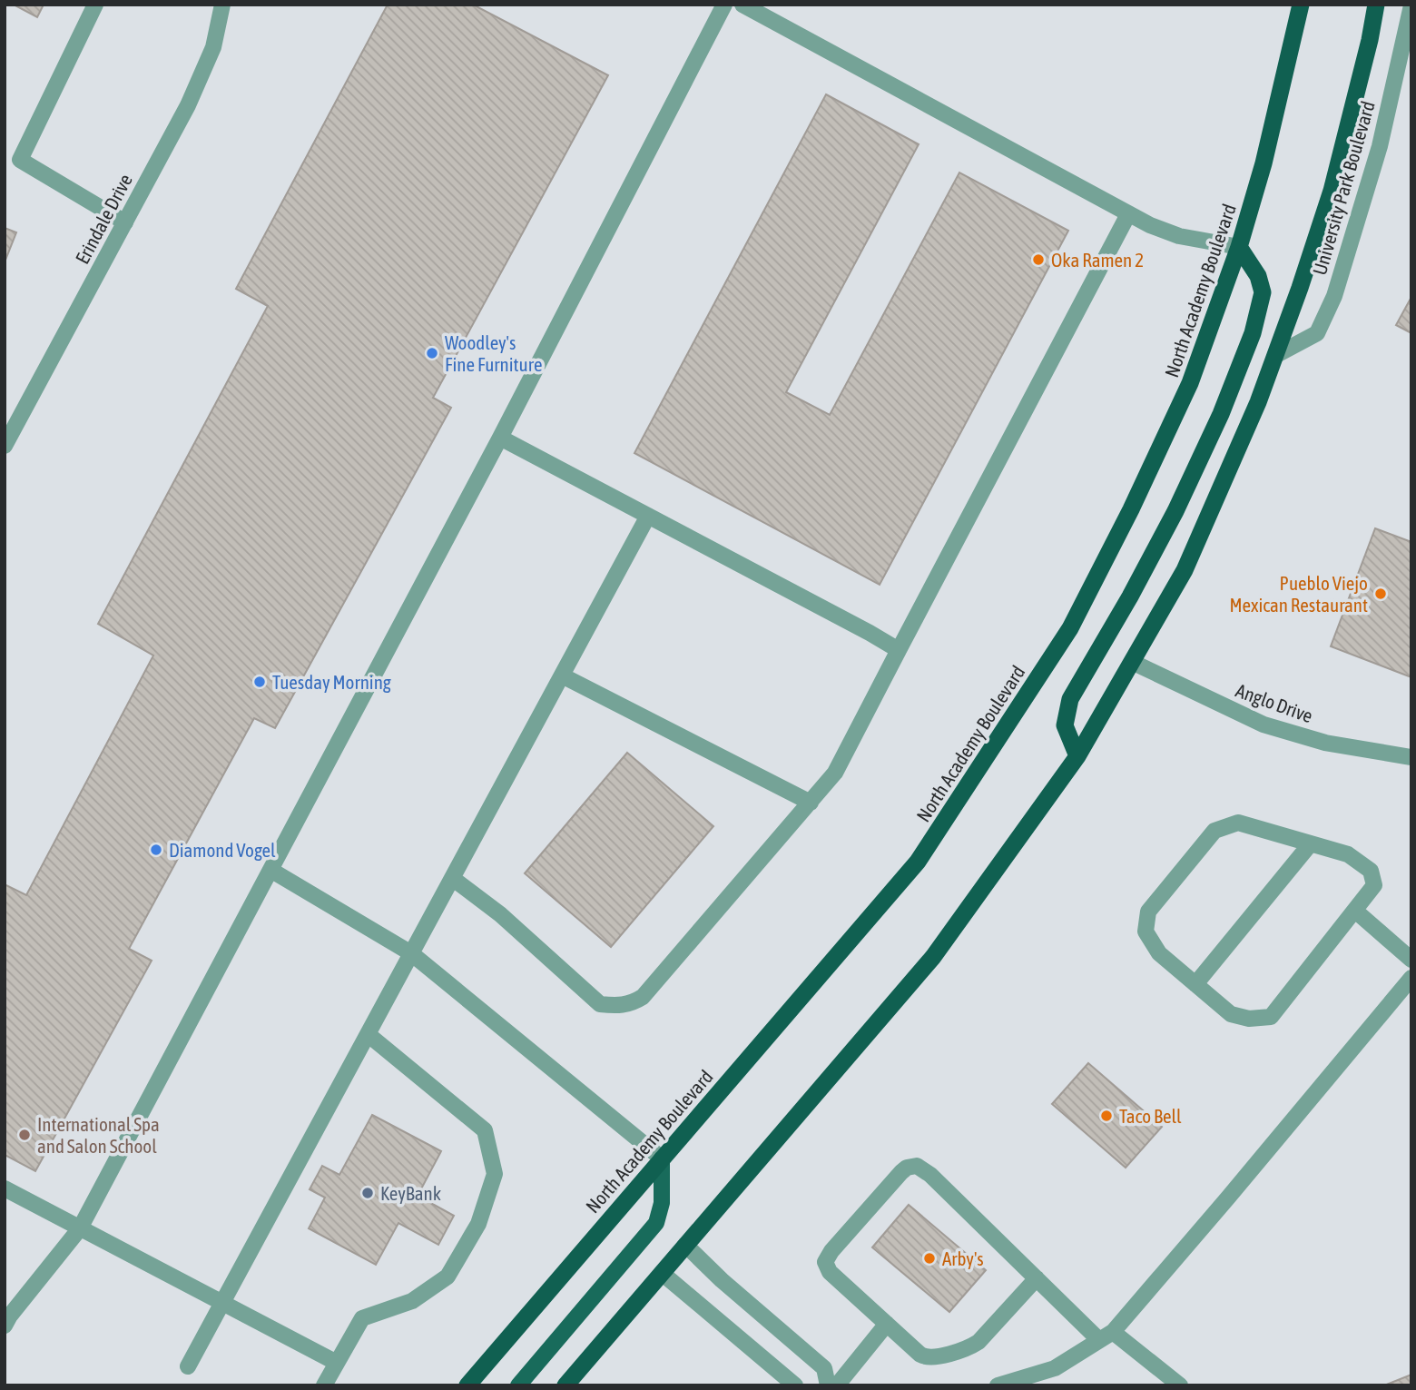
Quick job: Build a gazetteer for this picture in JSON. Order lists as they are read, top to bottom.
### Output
{
  "streets": {
    "highway": ["North Academy Boulevard"],
    "street": ["University Park Boulevard", "Erindale Drive", "Anglo Drive"]
  },
  "places": [
    "Oka Ramen 2",
    "Woodley's Fine Furniture",
    "Pueblo Viejo Mexican Restaurant",
    "Tuesday Morning",
    "Diamond Vogel",
    "Taco Bell",
    "International Spa and Salon School",
    "KeyBank",
    "Arby's"
  ]
}
